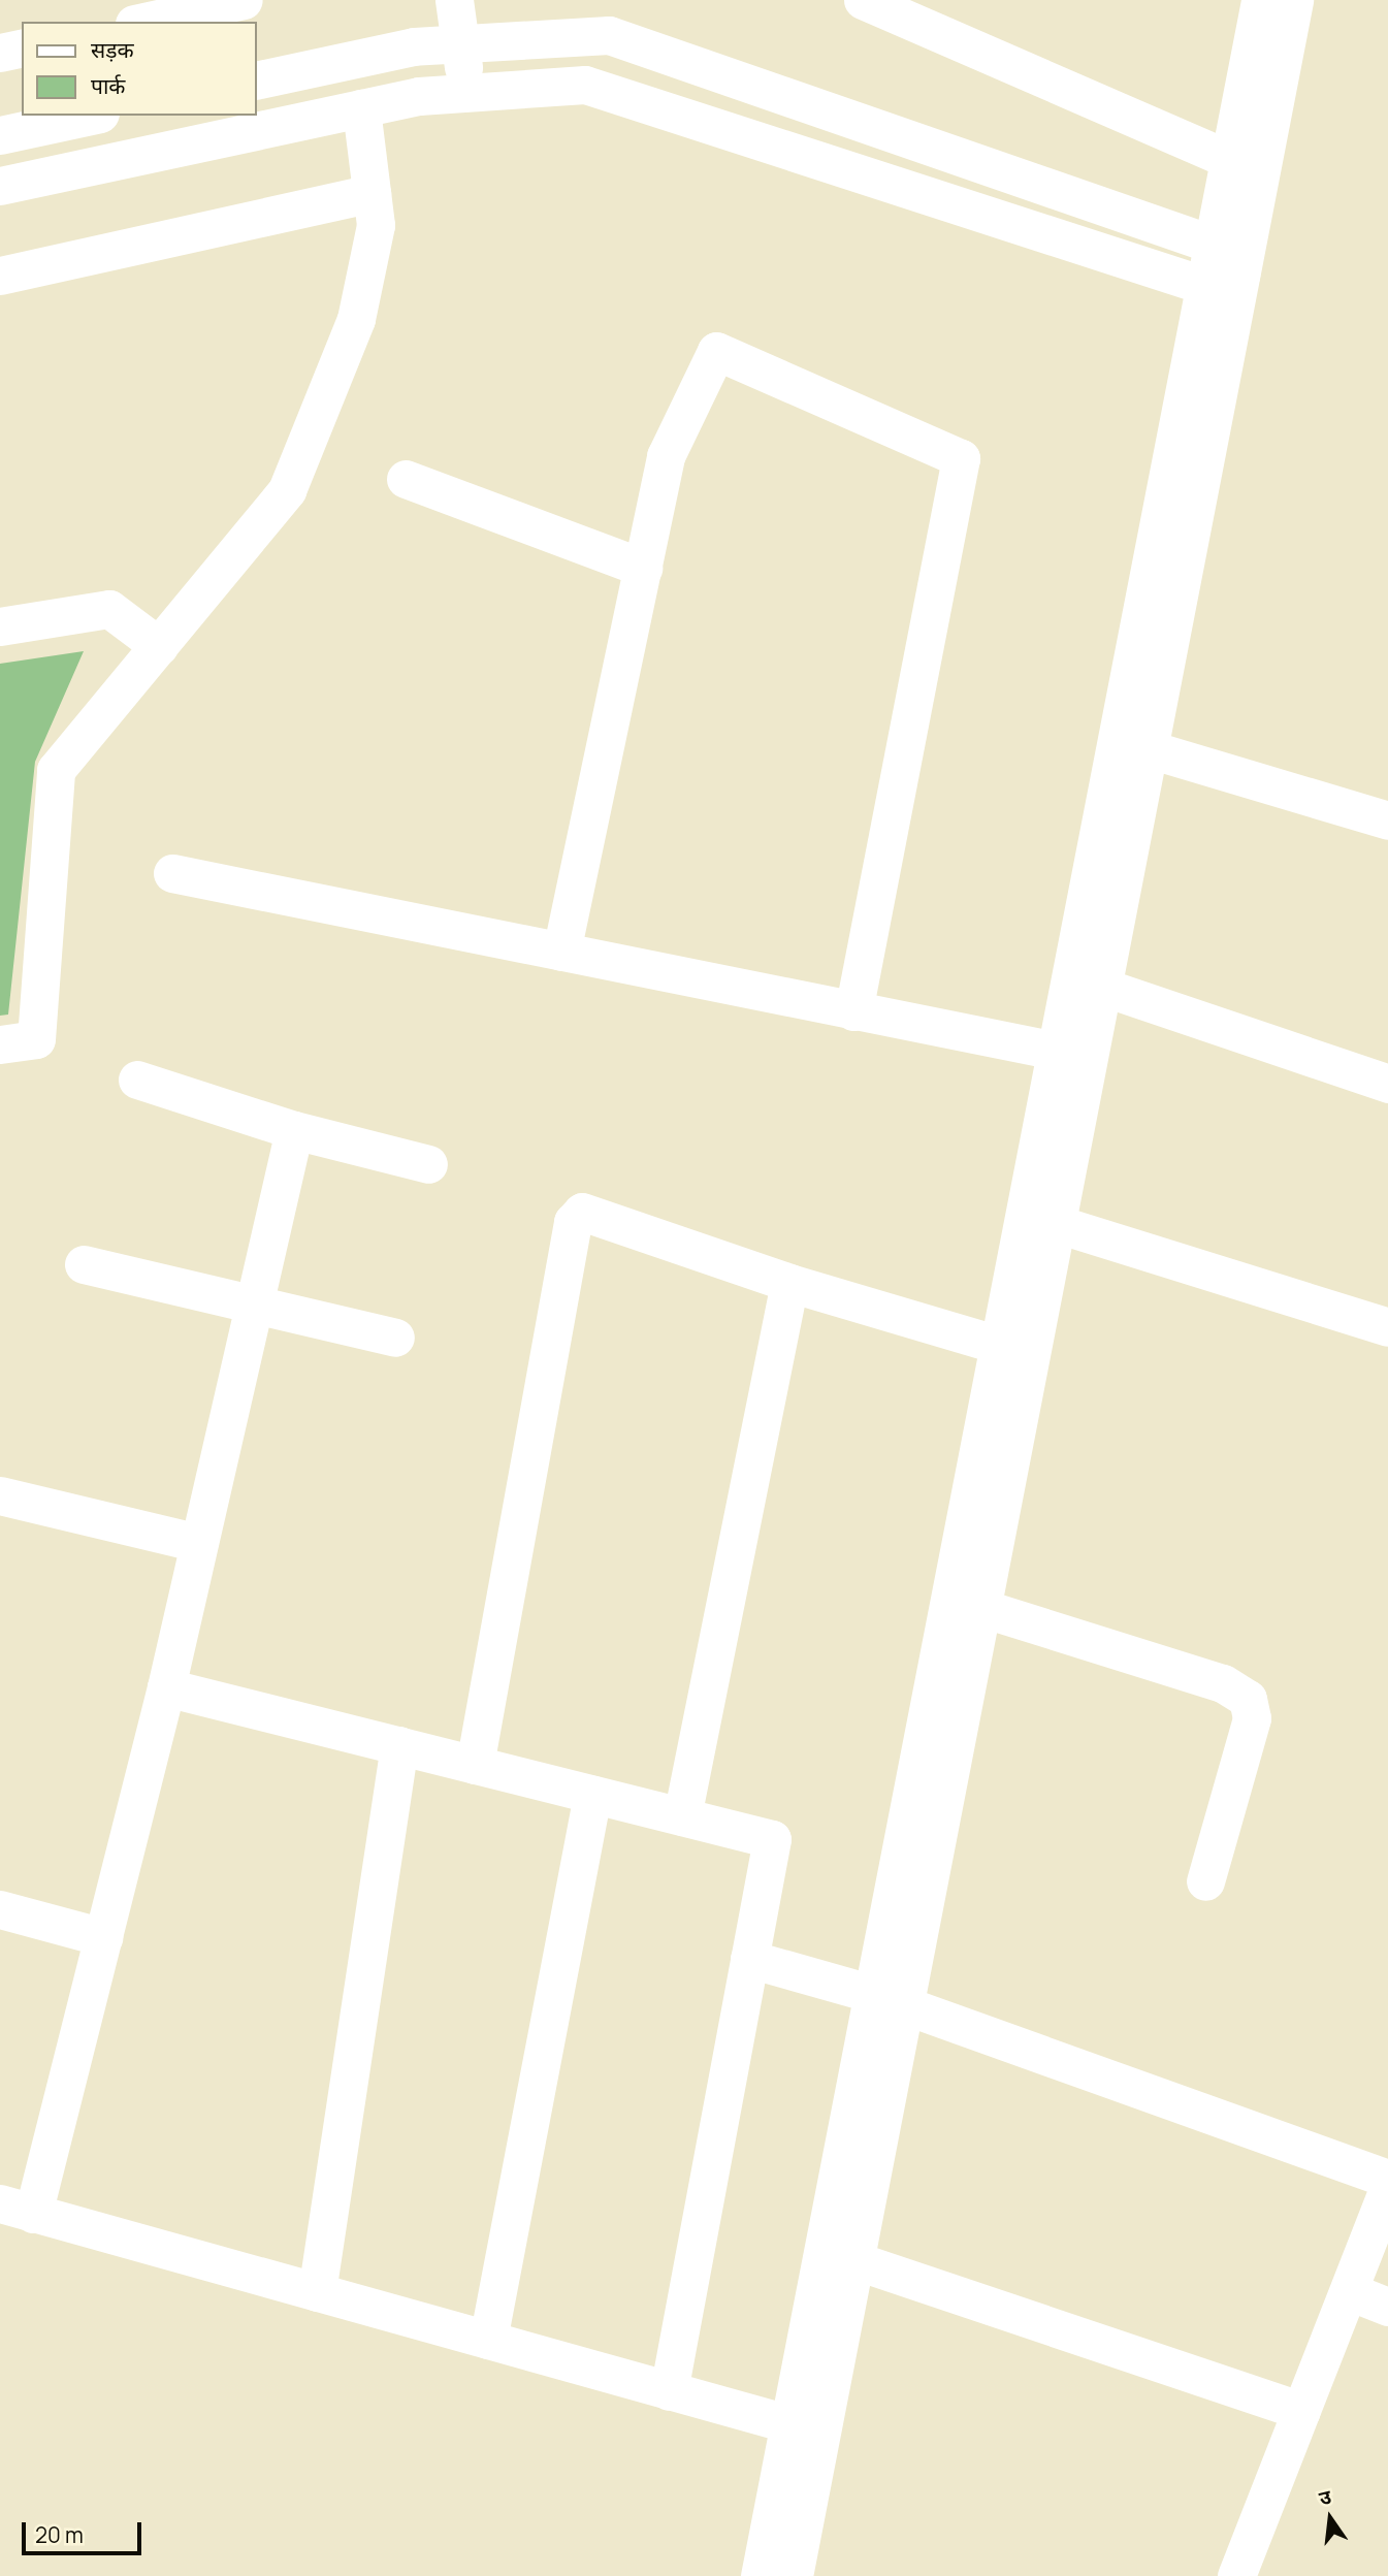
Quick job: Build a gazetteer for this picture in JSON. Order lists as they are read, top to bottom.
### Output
{
  "legend": ["सड़क", "पार्क"],
  "scale_bar": "20 m",
  "north": "top"
}
